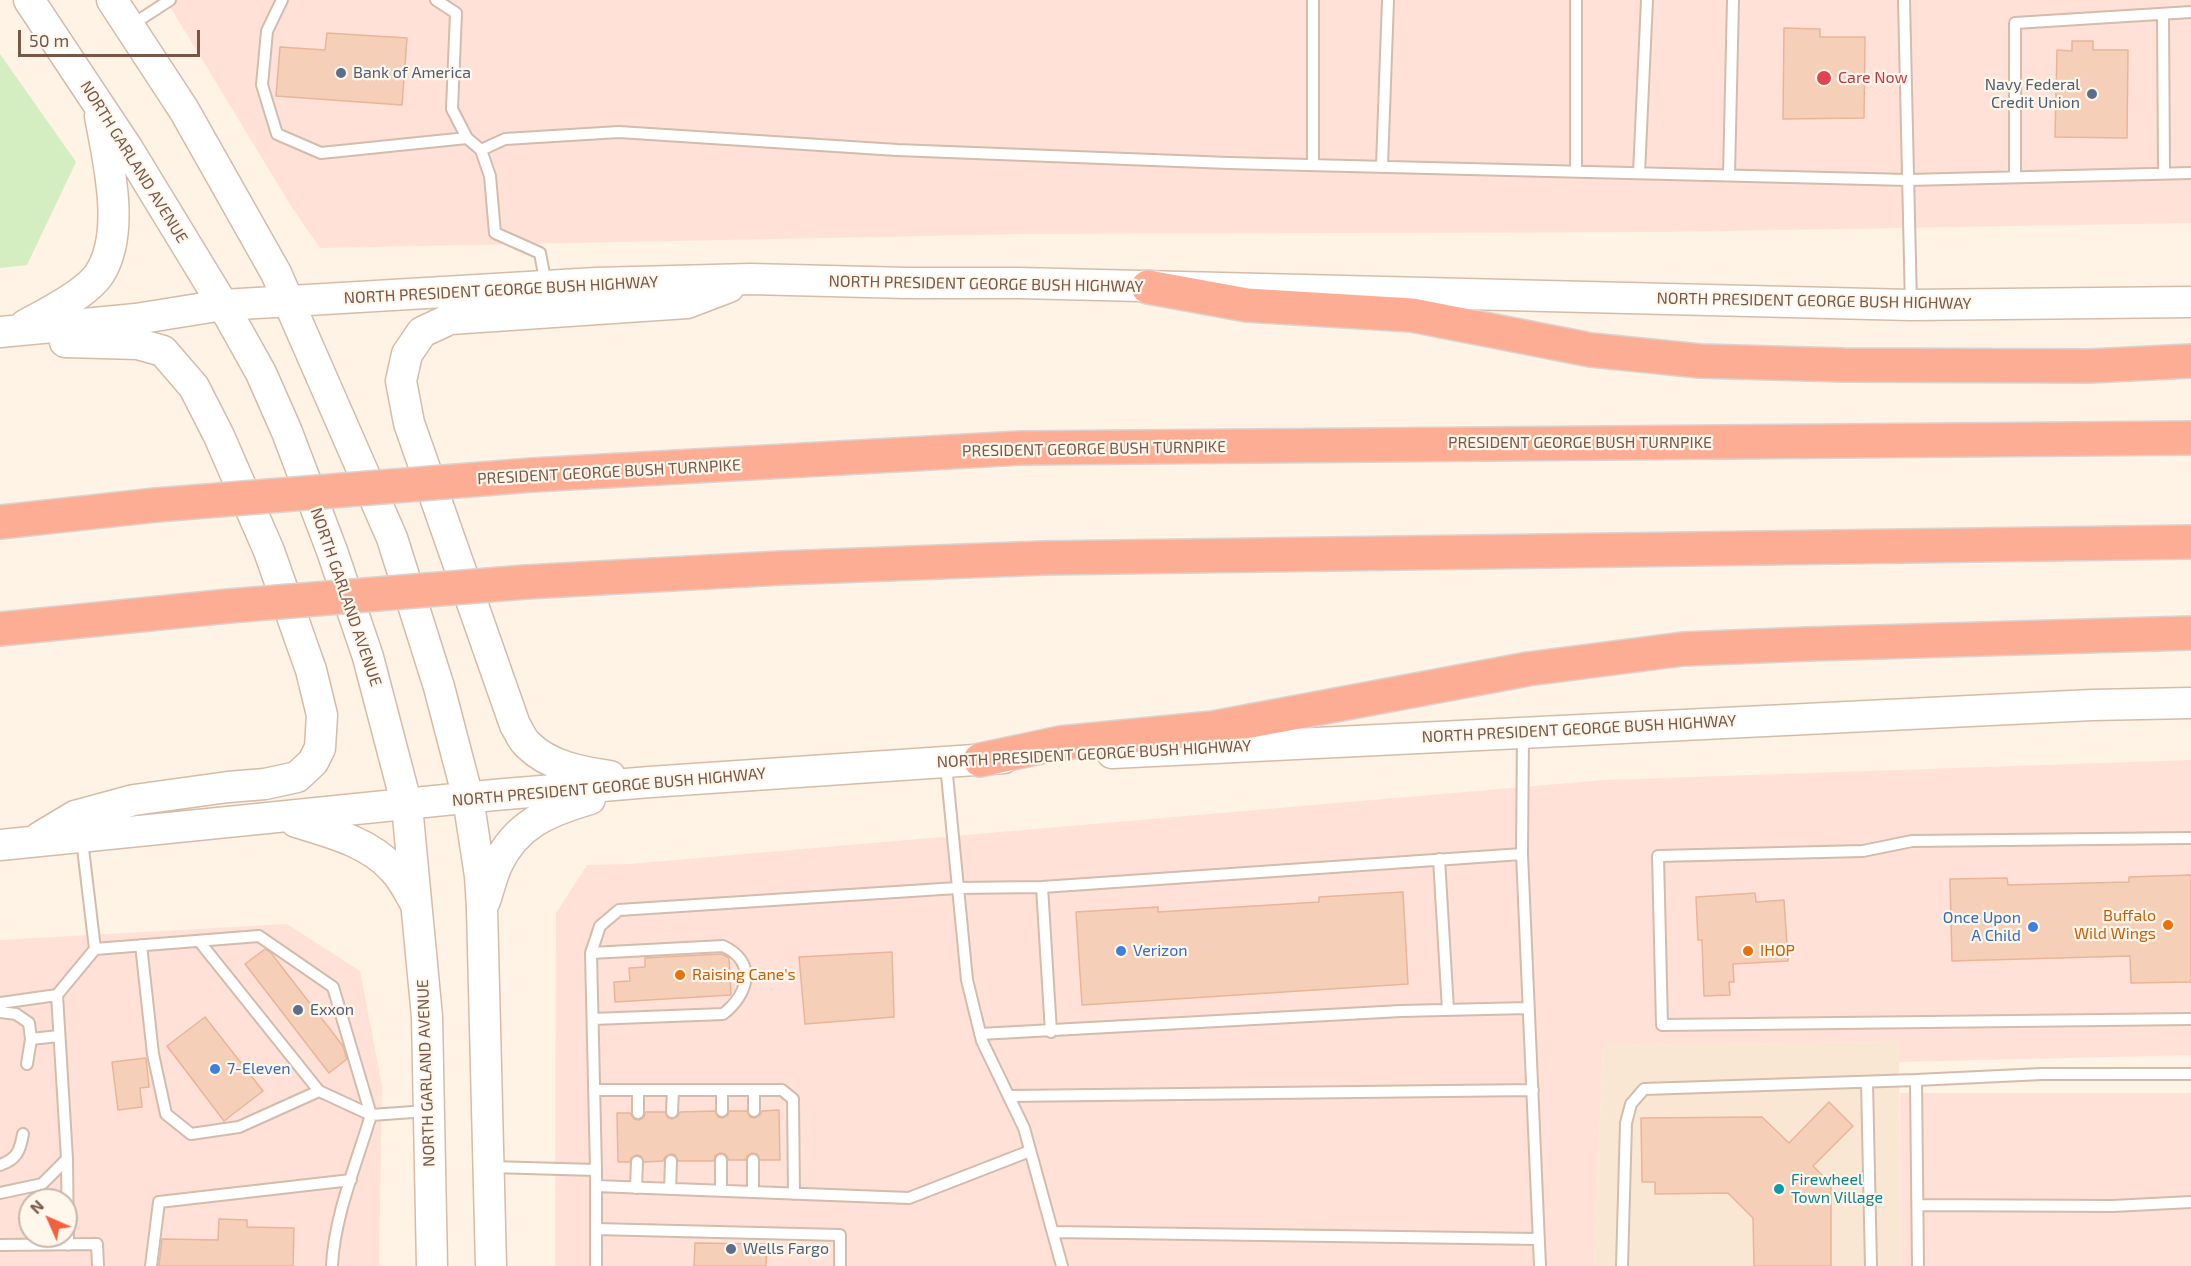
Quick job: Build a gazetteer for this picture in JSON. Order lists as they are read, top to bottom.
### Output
{
  "streets": {
    "highway": ["PRESIDENT GEORGE BUSH TURNPIKE"],
    "main road": ["NORTH GARLAND AVENUE", "NORTH PRESIDENT GEORGE BUSH HIGHWAY"]
  },
  "crossings": [
    ["NORTH GARLAND AVENUE", "NORTH PRESIDENT GEORGE BUSH HIGHWAY"]
  ],
  "places": [
    "Bank of America",
    "Care Now",
    "Navy Federal Credit Union",
    "Buffalo Wild Wings",
    "Once Upon A Child",
    "Verizon",
    "IHOP",
    "Raising Cane's",
    "Exxon",
    "7-Eleven",
    "Firewheel Town Village",
    "Wells Fargo"
  ],
  "scale_bar": "50 m",
  "north": "top left"
}
